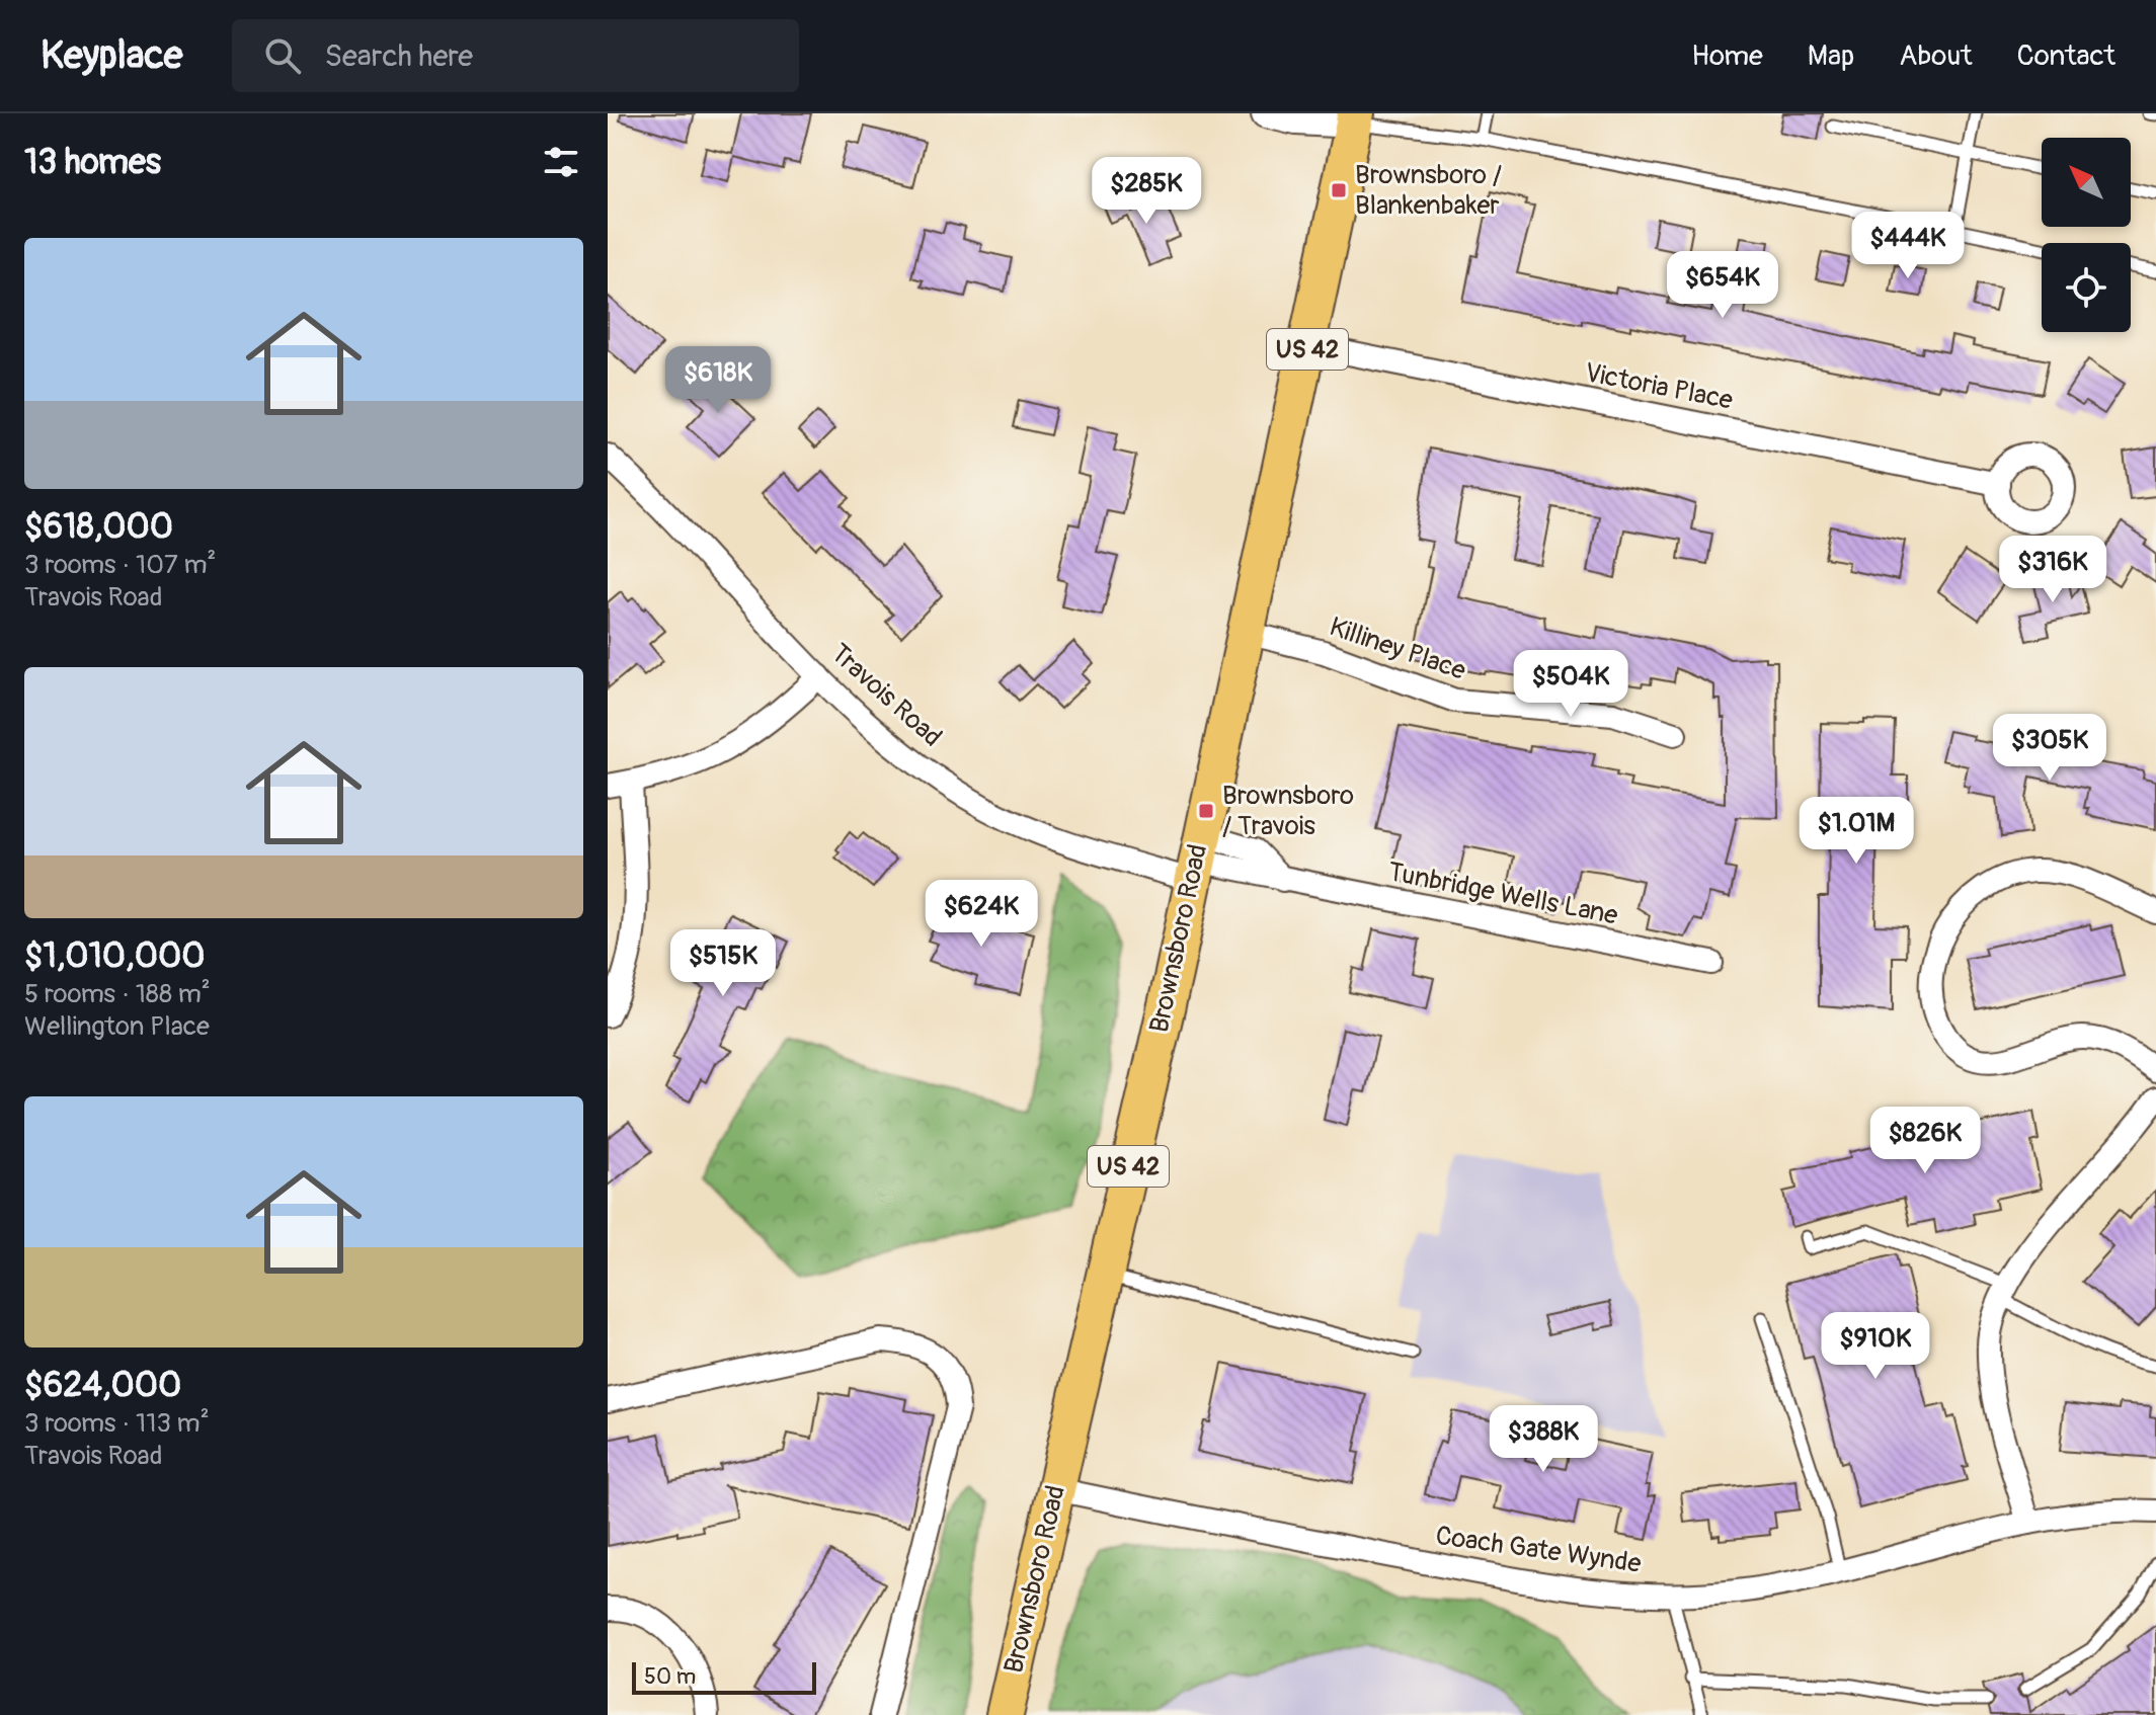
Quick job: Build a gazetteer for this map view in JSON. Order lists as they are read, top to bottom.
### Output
{
  "streets": {
    "main road": ["US 42", "Brownsboro Road"],
    "street": [
      "Victoria Place",
      "Killiney Place",
      "Travois Road",
      "Tunbridge Wells Lane",
      "Coach Gate Wynde"
    ]
  },
  "crossings": [
    ["Victoria Place", "Brownsboro Road"],
    ["Killiney Place", "Brownsboro Road"],
    ["Travois Road", "Tunbridge Wells Lane"],
    ["Travois Road", "Brownsboro Road"],
    ["Tunbridge Wells Lane", "Brownsboro Road"],
    ["Brownsboro Road", "Coach Gate Wynde"]
  ],
  "places": {
    "transit": ["Brownsboro / Blankenbaker", "Brownsboro / Travois"]
  },
  "scale_bar": "50 m",
  "north": "top left",
  "page": {
    "header": "Keyplace",
    "search": "Search here",
    "nav": [
      "Home",
      "Map",
      "About",
      "Contact"
    ],
    "heading": "13 homes",
    "price": [
      "$285K",
      "$444K",
      "$654K",
      "$618K",
      "$316K",
      "$504K",
      "$305K",
      "$1.01M",
      "$624K",
      "$515K",
      "$826K",
      "$910K",
      "$388K"
    ],
    "list": [
      {
        "name": "$618,000",
        "note": "3 rooms · 107 m² · Travois Road"
      },
      {
        "name": "$1,010,000",
        "note": "5 rooms · 188 m² · Wellington Place"
      },
      {
        "name": "$624,000",
        "note": "3 rooms · 113 m² · Travois Road"
      }
    ],
    "scale": "50 m"
  }
}
